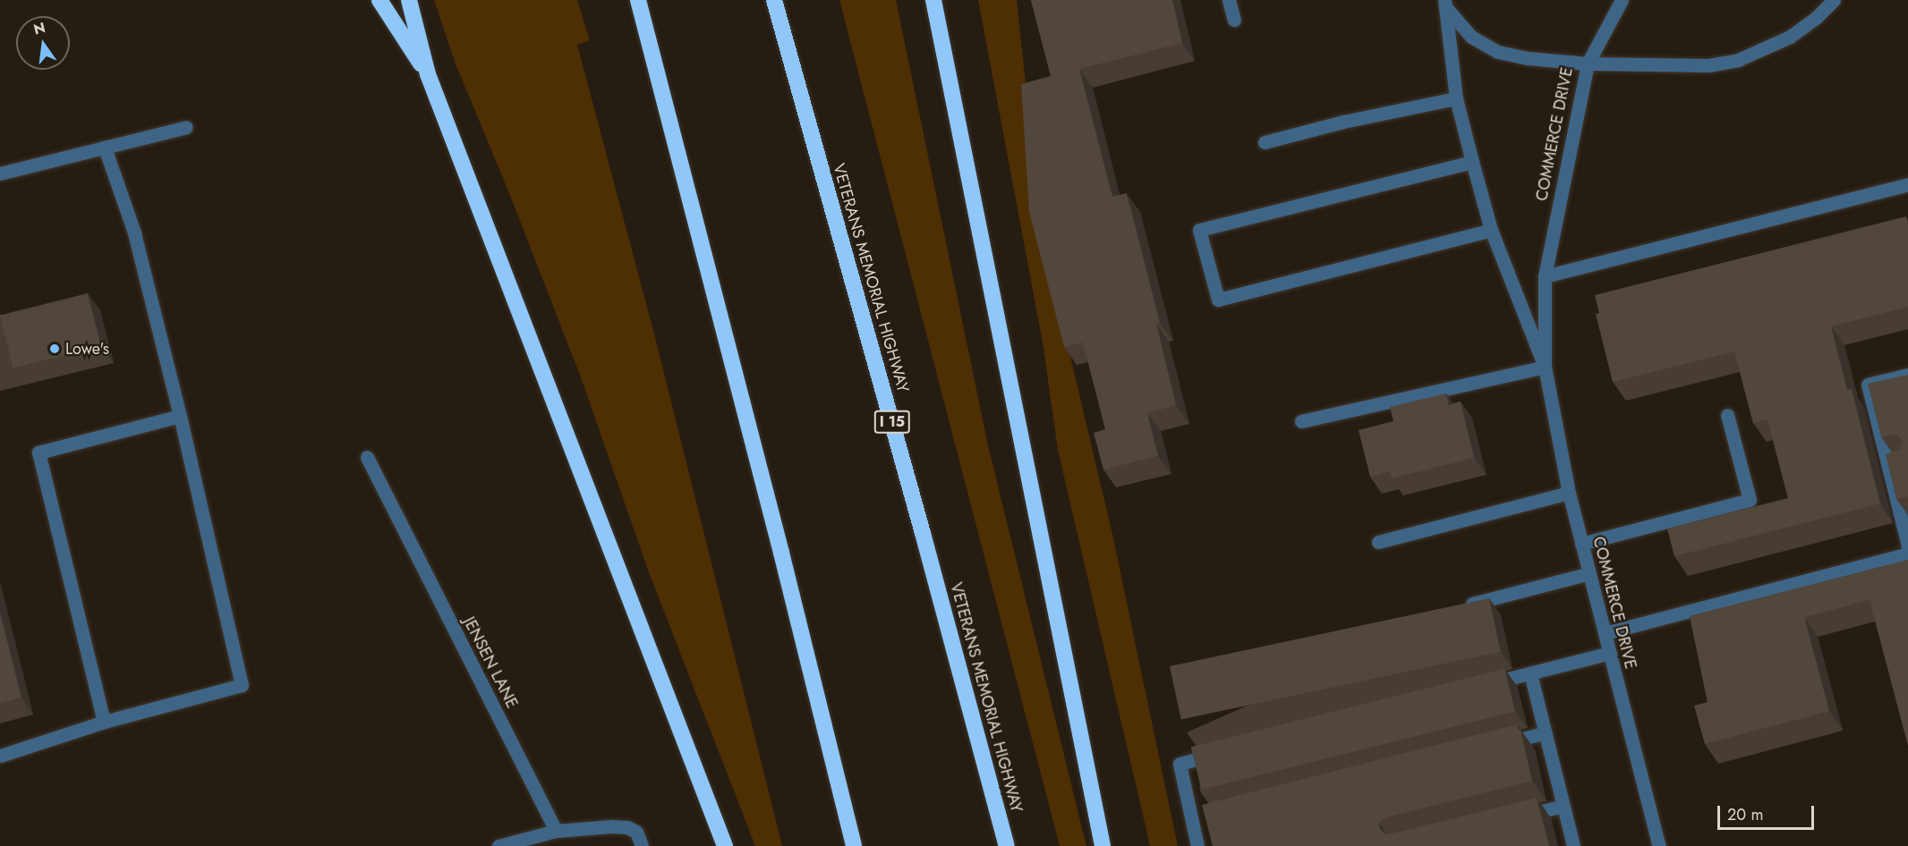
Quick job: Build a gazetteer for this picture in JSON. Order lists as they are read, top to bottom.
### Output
{
  "streets": {
    "highway": ["VETERANS MEMORIAL HIGHWAY", "I 15"],
    "street": ["COMMERCE DRIVE", "JENSEN LANE"]
  },
  "places": ["Lowe's"],
  "scale_bar": "20 m",
  "north": "top"
}
